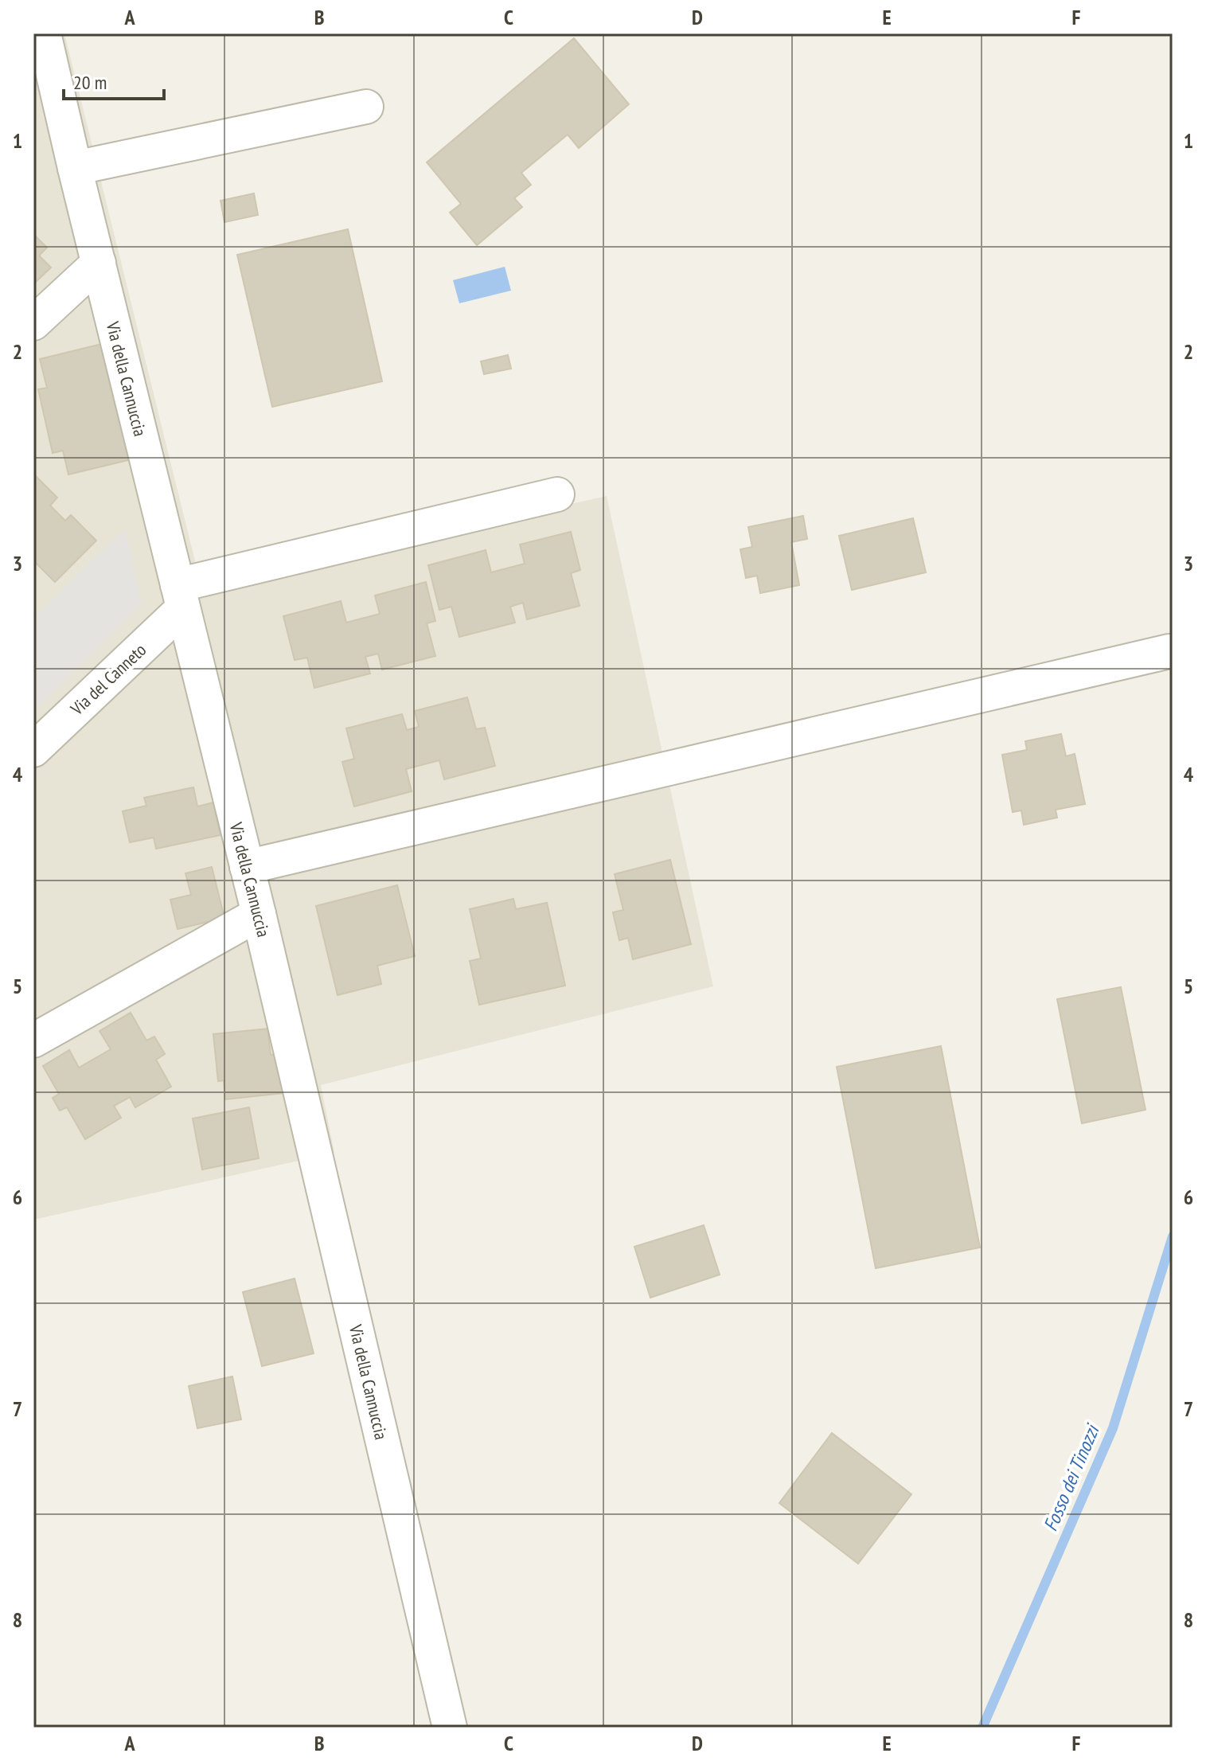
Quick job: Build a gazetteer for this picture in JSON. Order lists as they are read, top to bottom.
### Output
{
  "streets": {
    "street": ["Via della Cannuccia", "Via del Canneto"]
  },
  "crossings": [
    ["Via della Cannuccia", "Via del Canneto"]
  ],
  "water": ["Fosso dei Tinozzi"],
  "scale_bar": "20 m",
  "grid": {
    "columns": [
      "A",
      "B",
      "C",
      "D",
      "E",
      "F"
    ],
    "rows": [
      "1",
      "2",
      "3",
      "4",
      "5",
      "6",
      "7",
      "8"
    ]
  }
}
